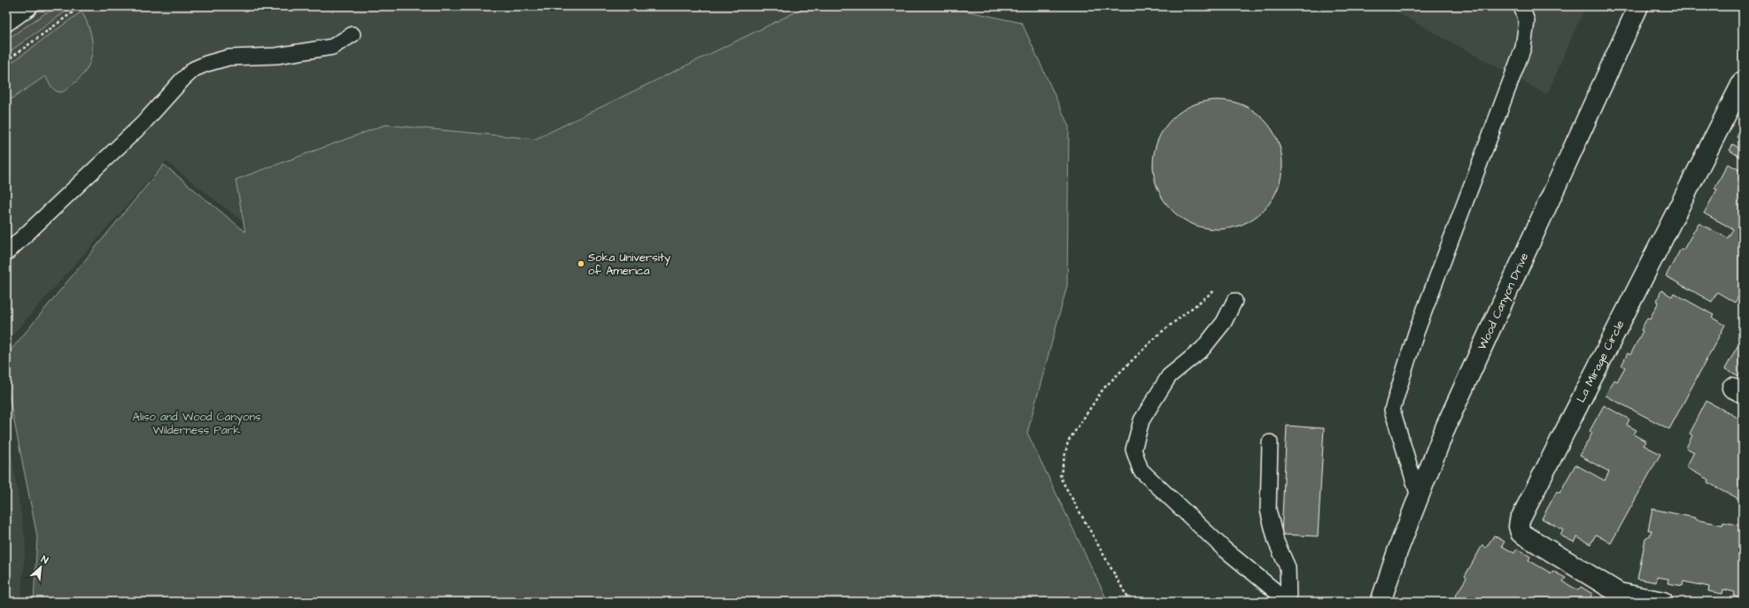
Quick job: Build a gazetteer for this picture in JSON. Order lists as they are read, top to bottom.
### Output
{
  "streets": {
    "street": ["Wood Canyon Drive", "La Mirage Circle"]
  },
  "parks": ["Aliso and Wood Canyons Wilderness Park"],
  "places": ["Soka University of America"],
  "north": "top right"
}
